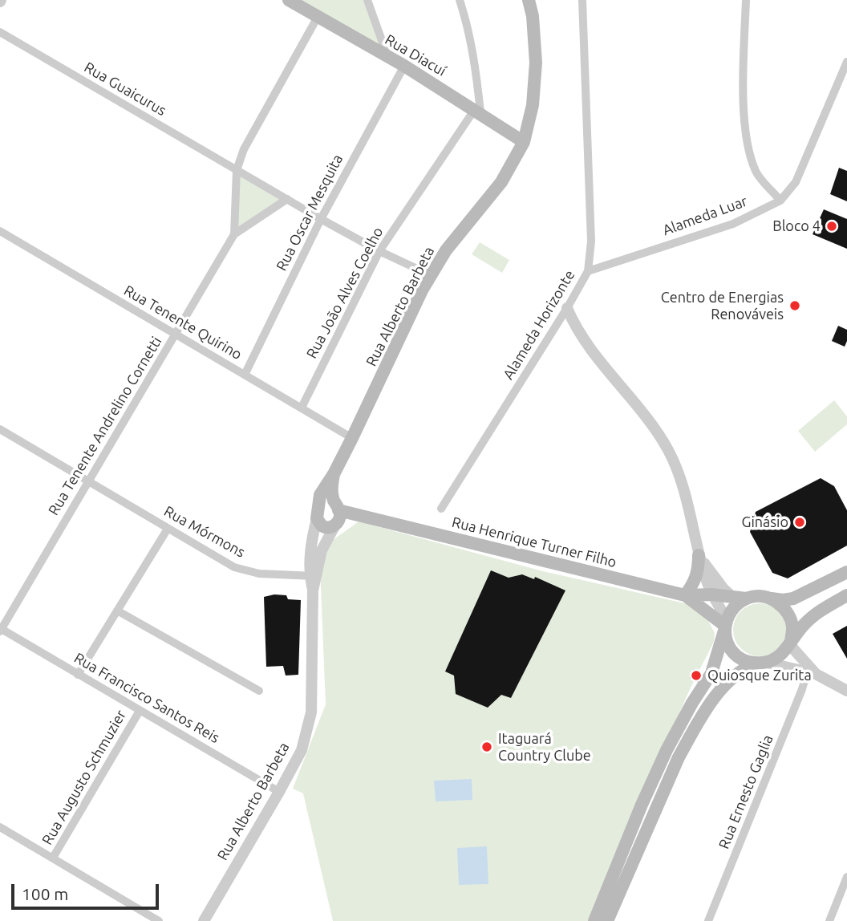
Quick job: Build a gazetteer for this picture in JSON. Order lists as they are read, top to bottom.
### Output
{
  "streets": {
    "main road": ["Rua Diacuí", "Rua Alberto Barbeta", "Rua Henrique Turner Filho"],
    "street": [
      "Rua Guaicurus",
      "Rua Oscar Mesquita",
      "Alameda Luar",
      "Rua João Alves Coelho",
      "Rua Tenente Quirino",
      "Alameda Horizonte",
      "Rua Tenente Andrelino Cornetti",
      "Rua Mórmons",
      "Rua Francisco Santos Reis",
      "Rua Augusto Schmuzier",
      "Rua Ernesto Gaglia"
    ]
  },
  "crossings": [
    ["Rua Diacuí", "Rua Oscar Mesquita"],
    ["Rua Diacuí", "Rua João Alves Coelho"],
    ["Rua Diacuí", "Rua Alberto Barbeta"],
    ["Rua Guaicurus", "Rua Oscar Mesquita"],
    ["Rua Guaicurus", "Rua João Alves Coelho"],
    ["Rua Guaicurus", "Rua Alberto Barbeta"],
    ["Rua Oscar Mesquita", "Rua Tenente Quirino"],
    ["Alameda Luar", "Alameda Horizonte"],
    ["Rua João Alves Coelho", "Rua Tenente Quirino"],
    ["Rua Alberto Barbeta", "Rua Tenente Quirino"],
    ["Rua Alberto Barbeta", "Rua Mórmons"],
    ["Rua Alberto Barbeta", "Rua Henrique Turner Filho"],
    ["Rua Alberto Barbeta", "Rua Francisco Santos Reis"],
    ["Rua Tenente Quirino", "Rua Tenente Andrelino Cornetti"],
    ["Rua Tenente Andrelino Cornetti", "Rua Mórmons"],
    ["Rua Tenente Andrelino Cornetti", "Rua Francisco Santos Reis"],
    ["Rua Francisco Santos Reis", "Rua Augusto Schmuzier"]
  ],
  "places": [
    "Bloco 4",
    "Centro de Energias Renováveis",
    "Ginásio",
    "Quiosque Zurita",
    "Itaguará Country Clube"
  ],
  "scale_bar": "100 m"
}
